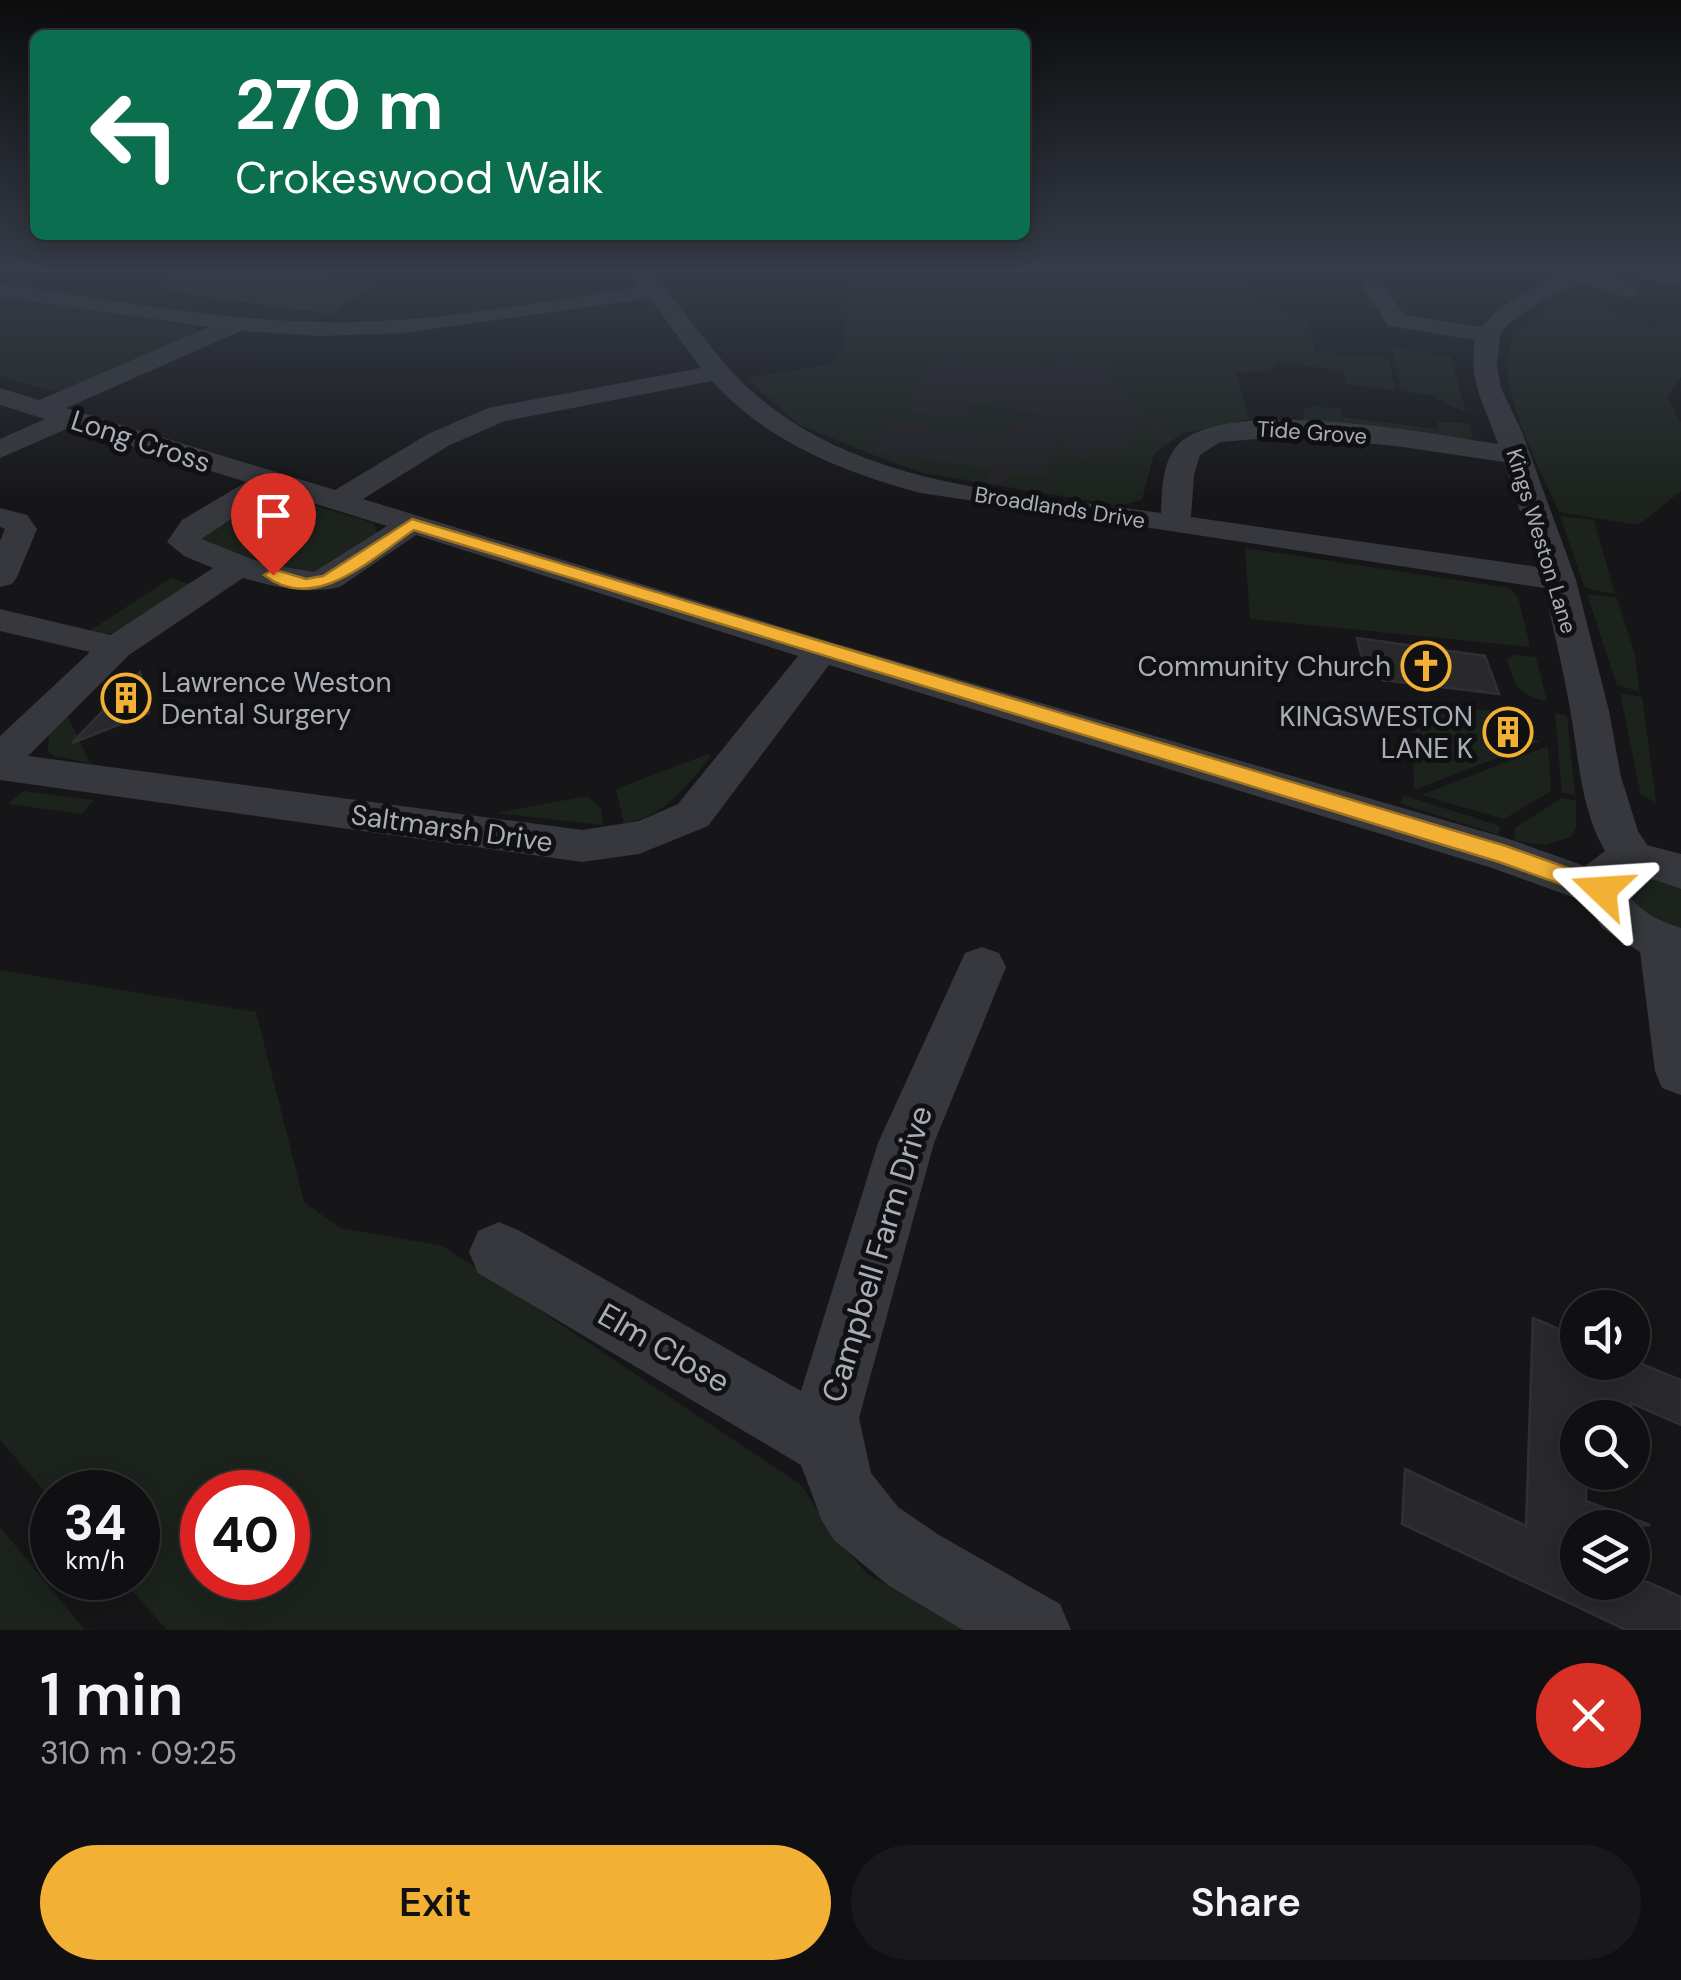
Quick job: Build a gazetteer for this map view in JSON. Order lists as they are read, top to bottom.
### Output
{
  "streets": {
    "street": [
      "Tide Grove",
      "Long Cross",
      "Broadlands Drive",
      "Kings Weston Lane",
      "Saltmarsh Drive",
      "Campbell Farm Drive",
      "Elm Close"
    ]
  },
  "crossings": [
    ["Tide Grove", "Broadlands Drive"],
    ["Tide Grove", "Kings Weston Lane"],
    ["Long Cross", "Kings Weston Lane"],
    ["Long Cross", "Saltmarsh Drive"],
    ["Broadlands Drive", "Kings Weston Lane"],
    ["Campbell Farm Drive", "Elm Close"]
  ],
  "places": {
    "church": ["Community Church"],
    "building": ["Lawrence Weston Dental Surgery", "KINGSWESTON LANE K"]
  },
  "page": {
    "turn": ["270 m", "Crokeswood Walk"],
    "speed": "34 km/h",
    "limit": "40",
    "heading": ["1 min", "310 m · 09:25"],
    "buttons": ["Exit", "Share"]
  }
}
